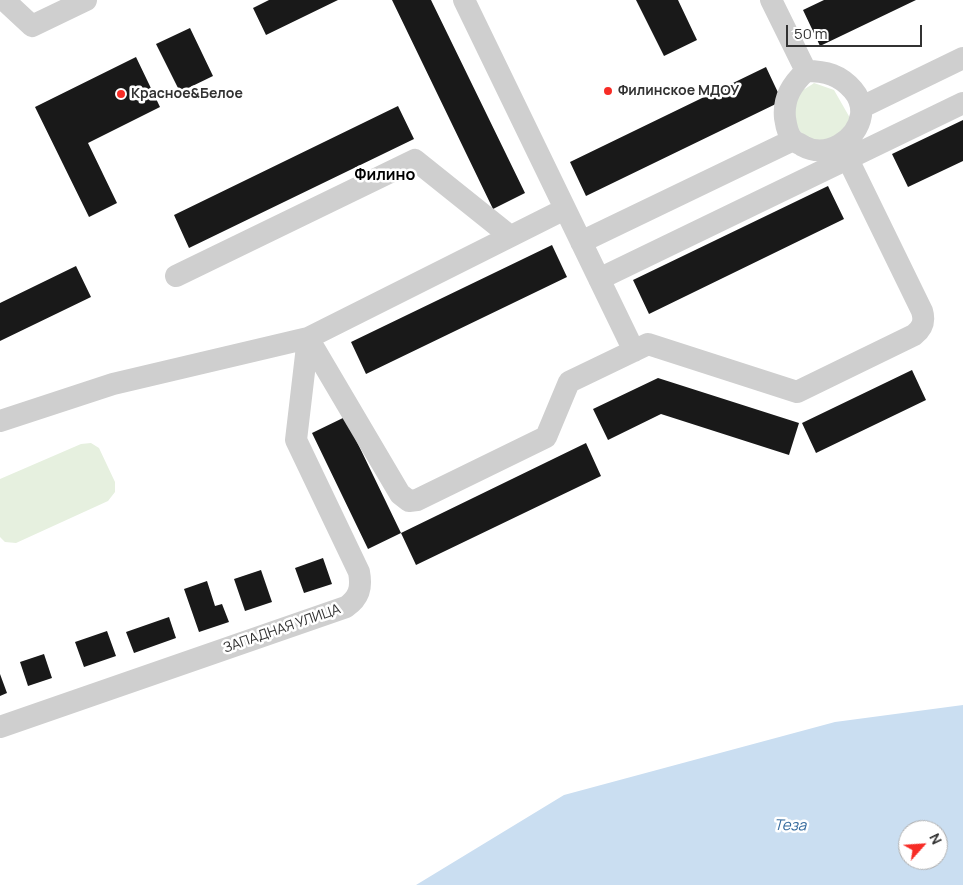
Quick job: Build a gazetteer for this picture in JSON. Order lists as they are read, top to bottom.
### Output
{
  "streets": {
    "street": ["ЗАПАДНАЯ УЛИЦА"]
  },
  "districts": ["Филино"],
  "water": ["Теза"],
  "places": ["Филинское МДОУ", "Красное&Белое"],
  "scale_bar": "50 m",
  "north": "top right"
}
